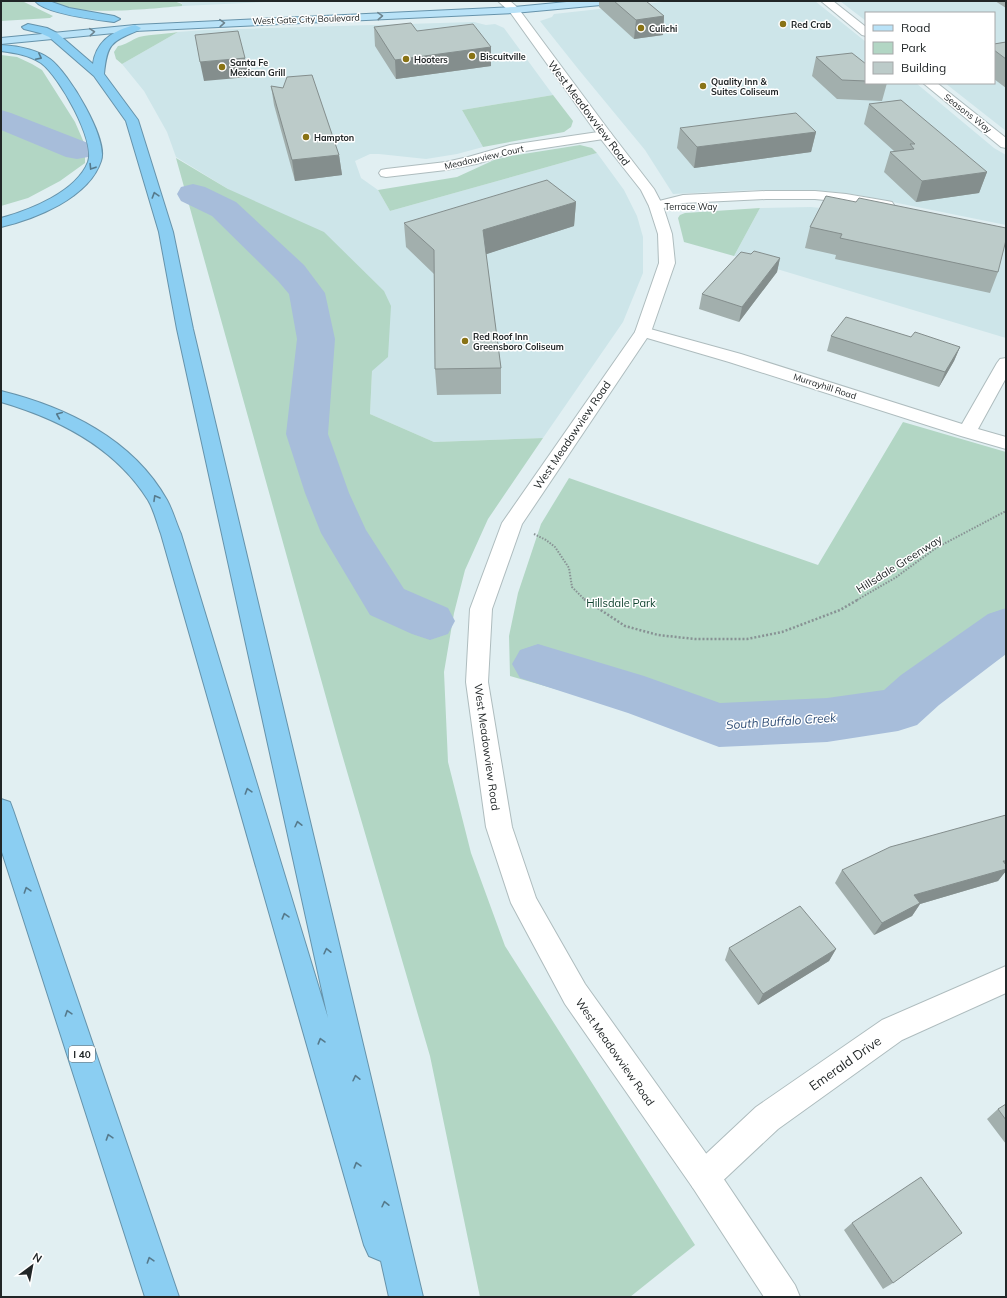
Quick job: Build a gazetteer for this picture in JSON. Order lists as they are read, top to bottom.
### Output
{
  "streets": {
    "highway": ["I 40"],
    "main road": ["West Gate City Boulevard"],
    "street": [
      "West Meadowview Road",
      "Seasons Way",
      "Meadowview Court",
      "Terrace Way",
      "Murrayhill Road",
      "Emerald Drive"
    ],
    "path": ["Hillsdale Greenway"]
  },
  "crossings": [
    ["West Gate City Boulevard", "West Meadowview Road"],
    ["West Meadowview Road", "Meadowview Court"],
    ["West Meadowview Road", "Terrace Way"],
    ["West Meadowview Road", "Murrayhill Road"],
    ["West Meadowview Road", "Hillsdale Greenway"],
    ["West Meadowview Road", "Emerald Drive"]
  ],
  "water": ["South Buffalo Creek"],
  "parks": ["Hillsdale Park"],
  "places": [
    "Red Crab",
    "Culichi",
    "Biscuitville",
    "Hooters",
    "Santa Fe Mexican Grill",
    "Quality Inn & Suites Coliseum",
    "Hampton",
    "Red Roof Inn Greensboro Coliseum"
  ],
  "legend": ["Road", "Park", "Building"],
  "north": "top right"
}
